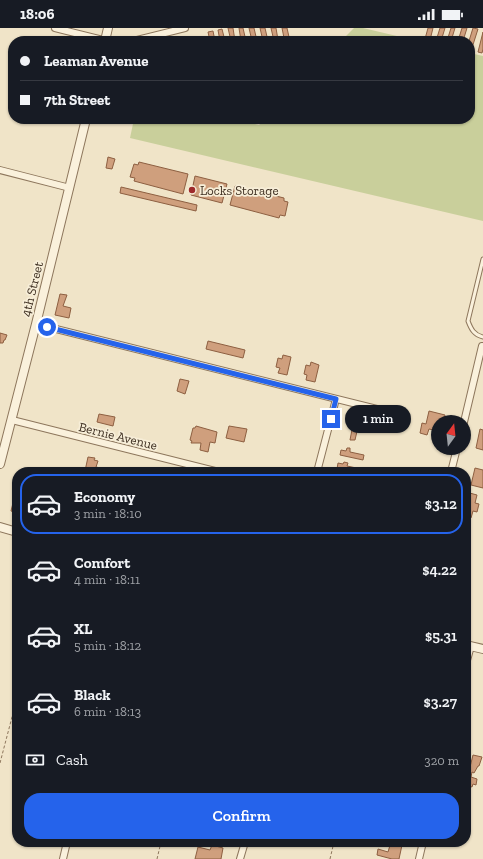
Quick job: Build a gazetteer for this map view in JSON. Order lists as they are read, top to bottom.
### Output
{
  "streets": {
    "street": ["4th Street", "Bernie Avenue"]
  },
  "crossings": [
    ["4th Street", "Bernie Avenue"]
  ],
  "places": ["Locks Storage"],
  "north": "top",
  "page": {
    "status": "18:06",
    "banner": ["Leaman Avenue", "7th Street"],
    "bubble": "1 min",
    "list": [
      {
        "name": "Economy",
        "note": "3 min · 18:10",
        "value": "$3.12"
      },
      {
        "name": "Comfort",
        "note": "4 min · 18:11",
        "value": "$4.22"
      },
      {
        "name": "XL",
        "note": "5 min · 18:12",
        "value": "$5.31"
      },
      {
        "name": "Black",
        "note": "6 min · 18:13",
        "value": "$3.27"
      }
    ],
    "pay": ["Cash", "320 m"],
    "buttons": "Confirm"
  }
}
